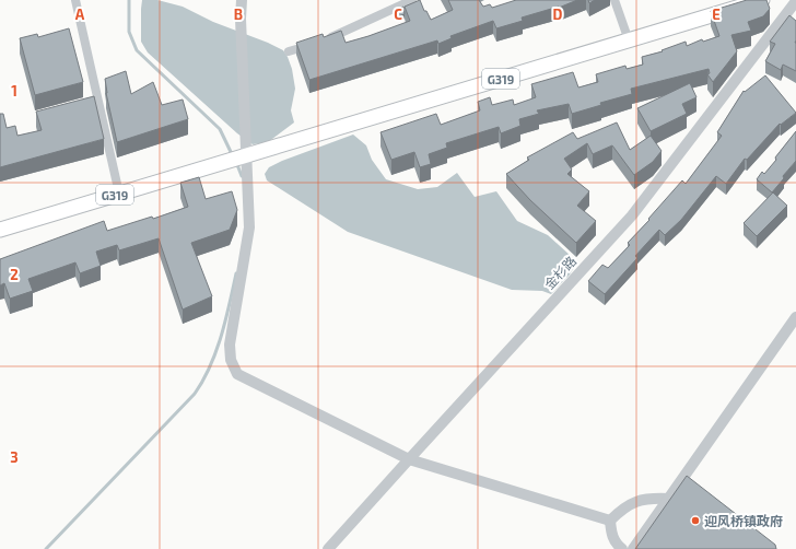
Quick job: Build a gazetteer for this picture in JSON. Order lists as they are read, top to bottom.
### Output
{
  "streets": {
    "highway": ["G319"],
    "street": ["金杉路"]
  },
  "places": ["迎风桥镇政府"],
  "grid": {
    "columns": [
      "A",
      "B",
      "C",
      "D",
      "E"
    ],
    "rows": ["1", "2", "3"]
  }
}
